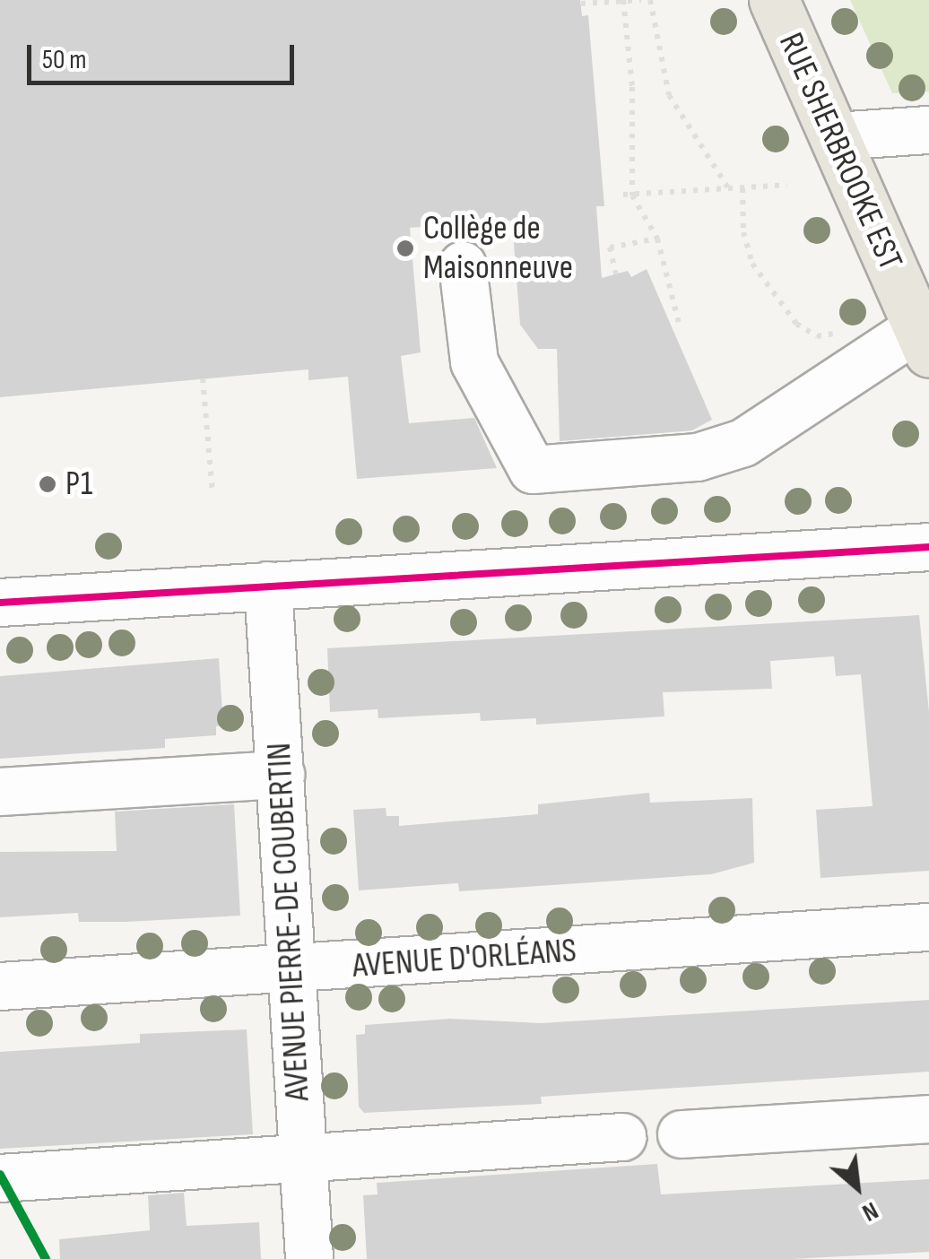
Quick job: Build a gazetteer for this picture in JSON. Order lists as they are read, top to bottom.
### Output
{
  "streets": {
    "main road": ["RUE SHERBROOKE EST"],
    "street": ["AVENUE PIERRE-DE COUBERTIN", "AVENUE D'ORLÉANS"]
  },
  "crossings": [
    ["AVENUE PIERRE-DE COUBERTIN", "AVENUE D'ORLÉANS"]
  ],
  "places": ["Collège de Maisonneuve", "P1"],
  "scale_bar": "50 m",
  "north": "bottom right"
}
